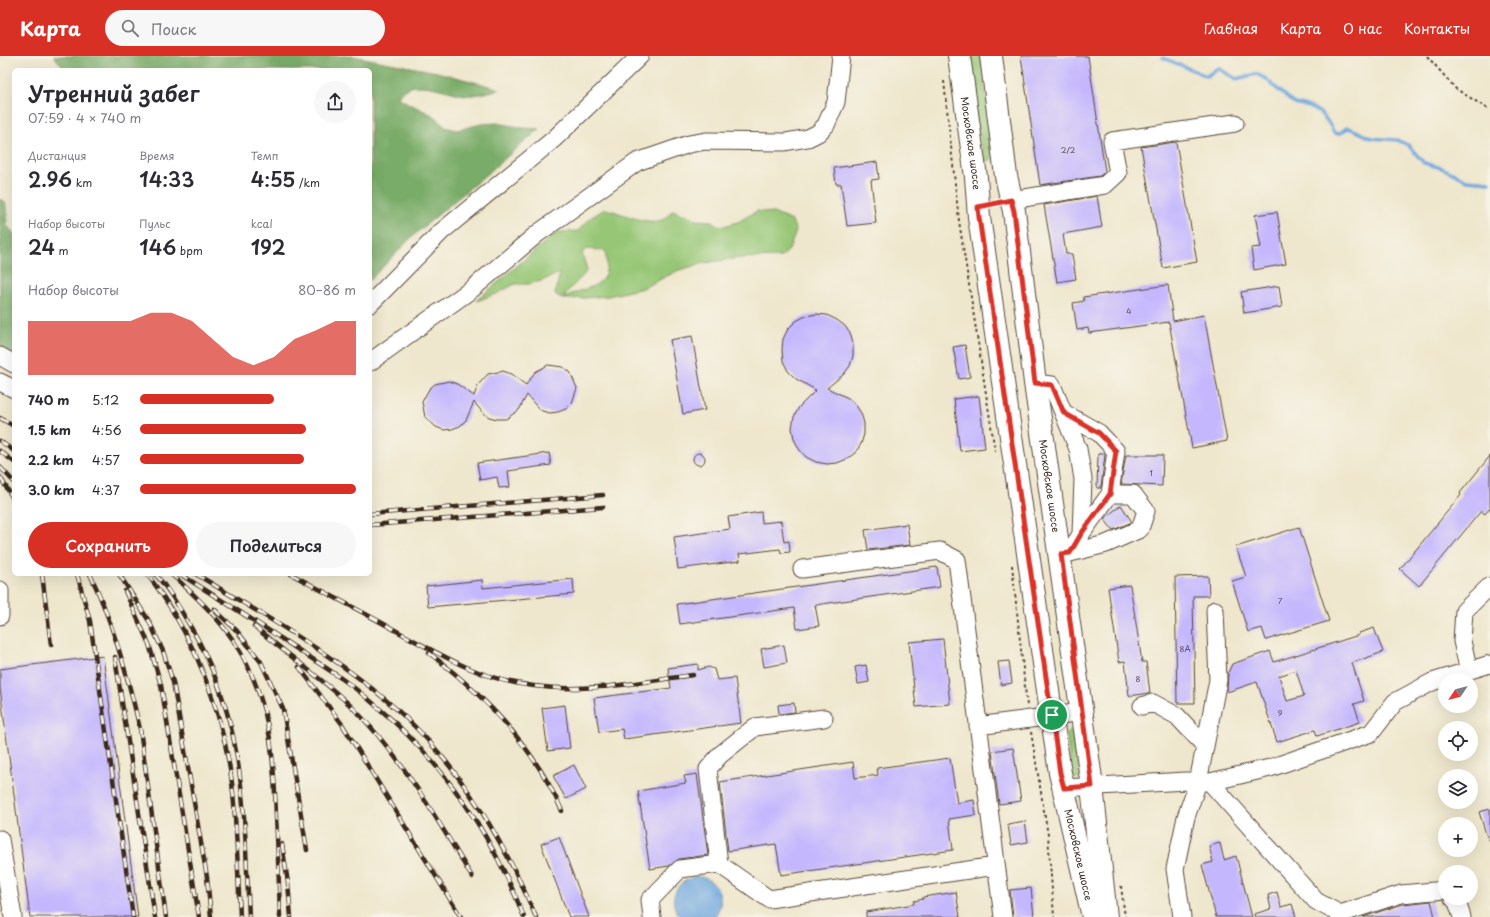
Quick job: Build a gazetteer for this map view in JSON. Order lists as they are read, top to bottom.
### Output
{
  "streets": {
    "main road": ["Московское шоссе"]
  },
  "house_numbers": [
    "2/2",
    "4",
    "1",
    "7",
    "8А",
    "8",
    "9"
  ],
  "north": "bottom left",
  "page": {
    "header": "Карта",
    "search": "Поиск",
    "nav": [
      "Главная",
      "Карта",
      "О нас",
      "Контакты"
    ],
    "heading": ["Утренний забег", "07:59 · 4 × 740 m"],
    "stats": [
      ["Дистанция", "2.96 km"],
      ["Время", "14:33"],
      ["Темп", "4:55 /km"],
      ["Набор высоты", "24 m"],
      ["Пульс", "146 bpm"],
      ["kcal", "192"]
    ],
    "chart": ["Набор высоты", "80–86 m"],
    "list": [
      {
        "name": "740 m",
        "note": "5:12"
      },
      {
        "name": "1.5 km",
        "note": "4:56"
      },
      {
        "name": "2.2 km",
        "note": "4:57"
      },
      {
        "name": "3.0 km",
        "note": "4:37"
      }
    ],
    "buttons": ["Сохранить", "Поделиться"],
    "map_buttons": ["+", "−"]
  }
}
